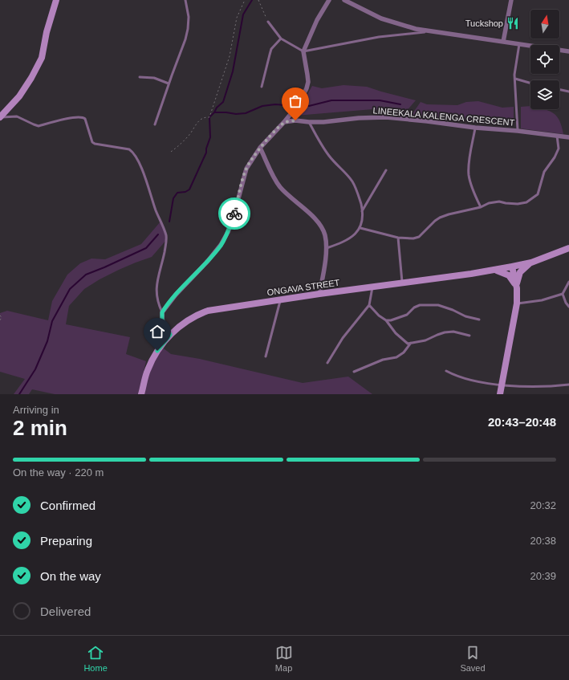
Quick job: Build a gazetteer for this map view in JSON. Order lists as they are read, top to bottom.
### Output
{
  "streets": {
    "street": ["LINEEKALA KALENGA CRESCENT", "ONGAVA STREET"]
  },
  "places": {
    "restaurant": ["Tuckshop"]
  },
  "north": "top",
  "page": {
    "heading": ["2 min", "Arriving in", "20:43–20:48"],
    "bar": "On the way · 220 m",
    "list": [
      ["Confirmed", "20:32"],
      ["Preparing", "20:38"],
      ["On the way", "20:39"],
      "Delivered"
    ],
    "tabs": ["Home", "Map", "Saved"]
  }
}
